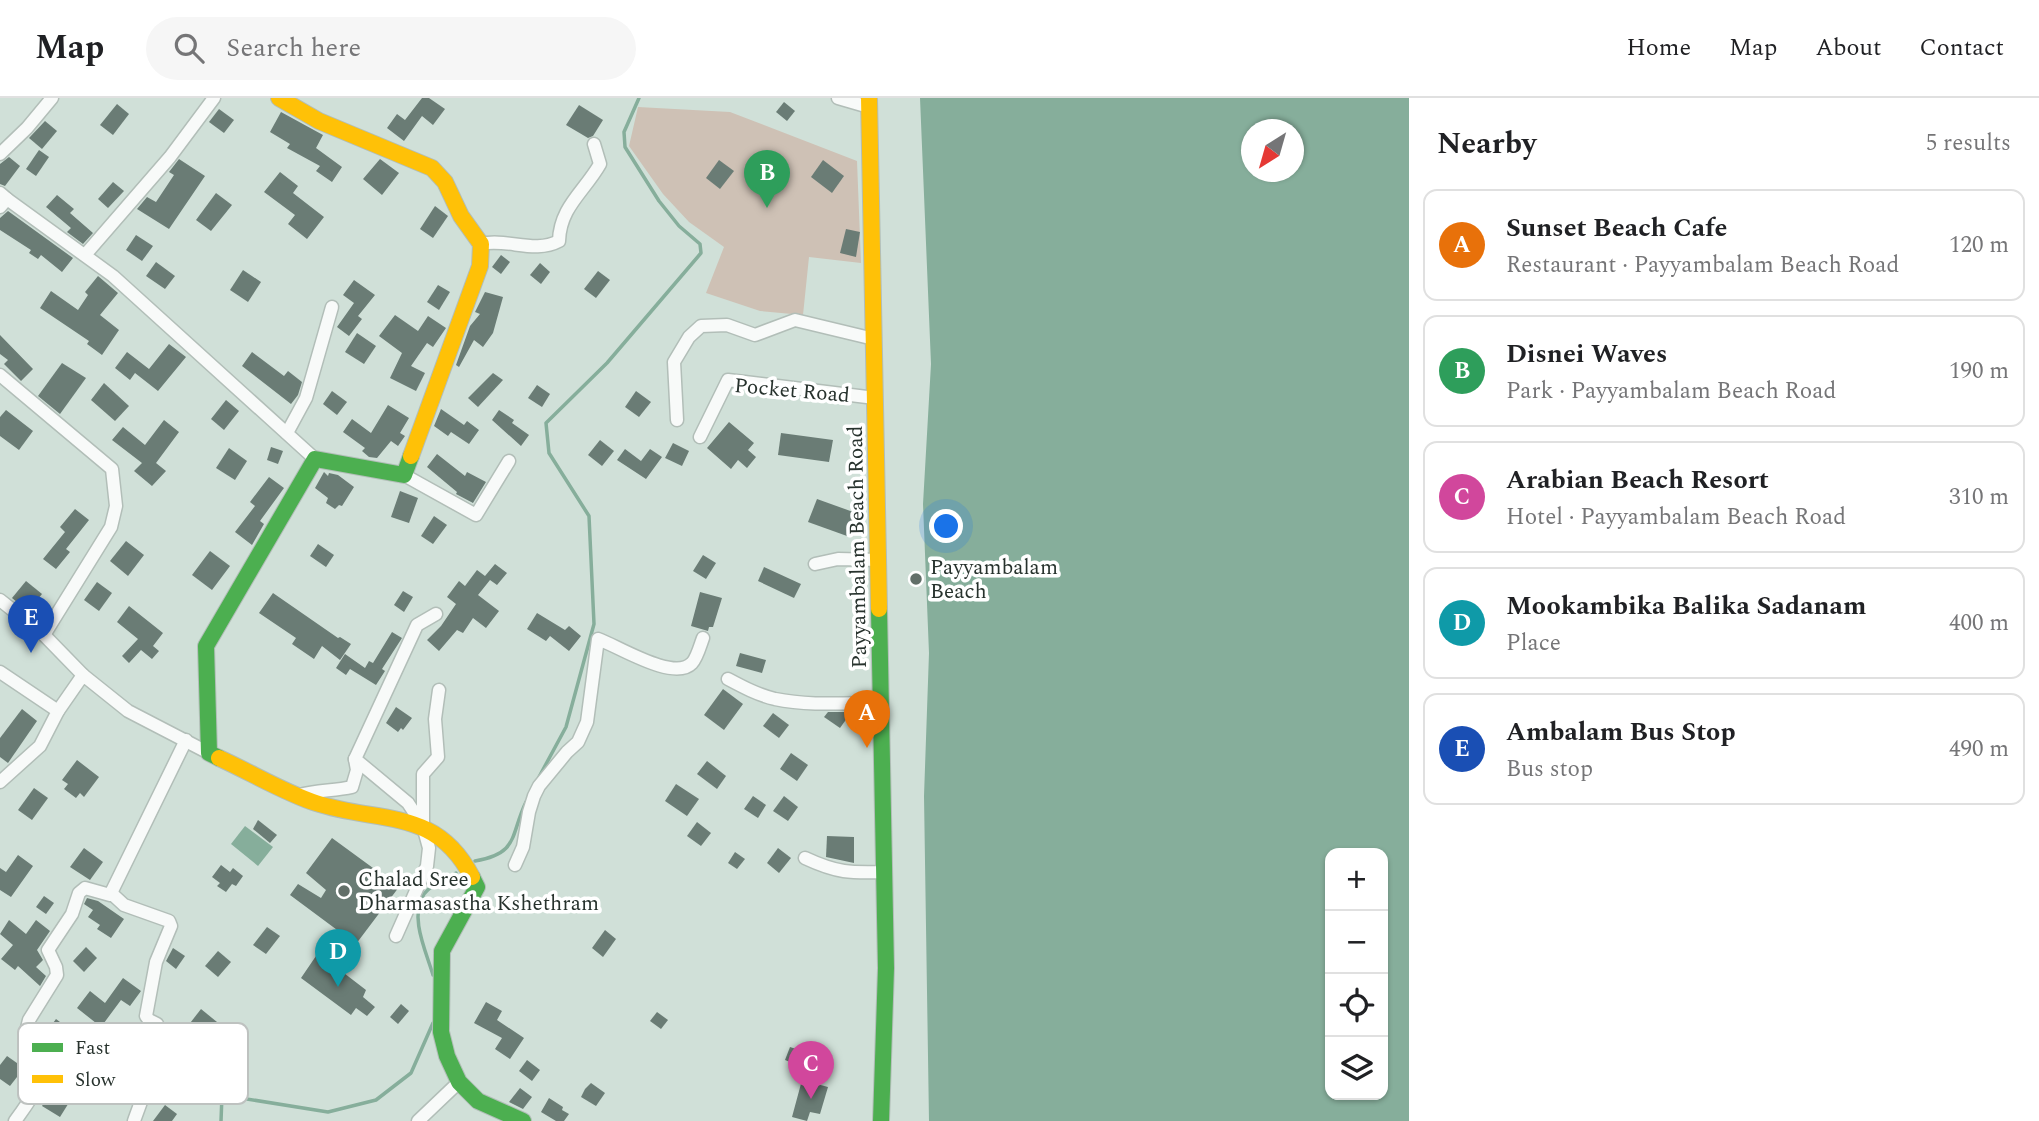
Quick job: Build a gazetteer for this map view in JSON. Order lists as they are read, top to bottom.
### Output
{
  "streets": {
    "street": ["Pocket Road", "Payyambalam Beach Road"]
  },
  "crossings": [
    ["Pocket Road", "Payyambalam Beach Road"]
  ],
  "places": ["Payyambalam Beach", "Chalad Sree Dharmasastha Kshethram"],
  "legend": ["Fast", "Slow"],
  "north": "bottom left",
  "page": {
    "header": "Map",
    "search": "Search here",
    "nav": [
      "Home",
      "Map",
      "About",
      "Contact"
    ],
    "heading": ["Nearby", "5 results"],
    "pins": [
      "B",
      "E",
      "A",
      "D",
      "C"
    ],
    "list": [
      {
        "mark": "A",
        "name": "Sunset Beach Cafe",
        "note": "Restaurant · Payyambalam Beach Road",
        "value": "120 m"
      },
      {
        "mark": "B",
        "name": "Disnei Waves",
        "note": "Park · Payyambalam Beach Road",
        "value": "190 m"
      },
      {
        "mark": "C",
        "name": "Arabian Beach Resort",
        "note": "Hotel · Payyambalam Beach Road",
        "value": "310 m"
      },
      {
        "mark": "D",
        "name": "Mookambika Balika Sadanam",
        "note": "Place",
        "value": "400 m"
      },
      {
        "mark": "E",
        "name": "Ambalam Bus Stop",
        "note": "Bus stop",
        "value": "490 m"
      }
    ],
    "map_buttons": ["+", "−"]
  }
}
